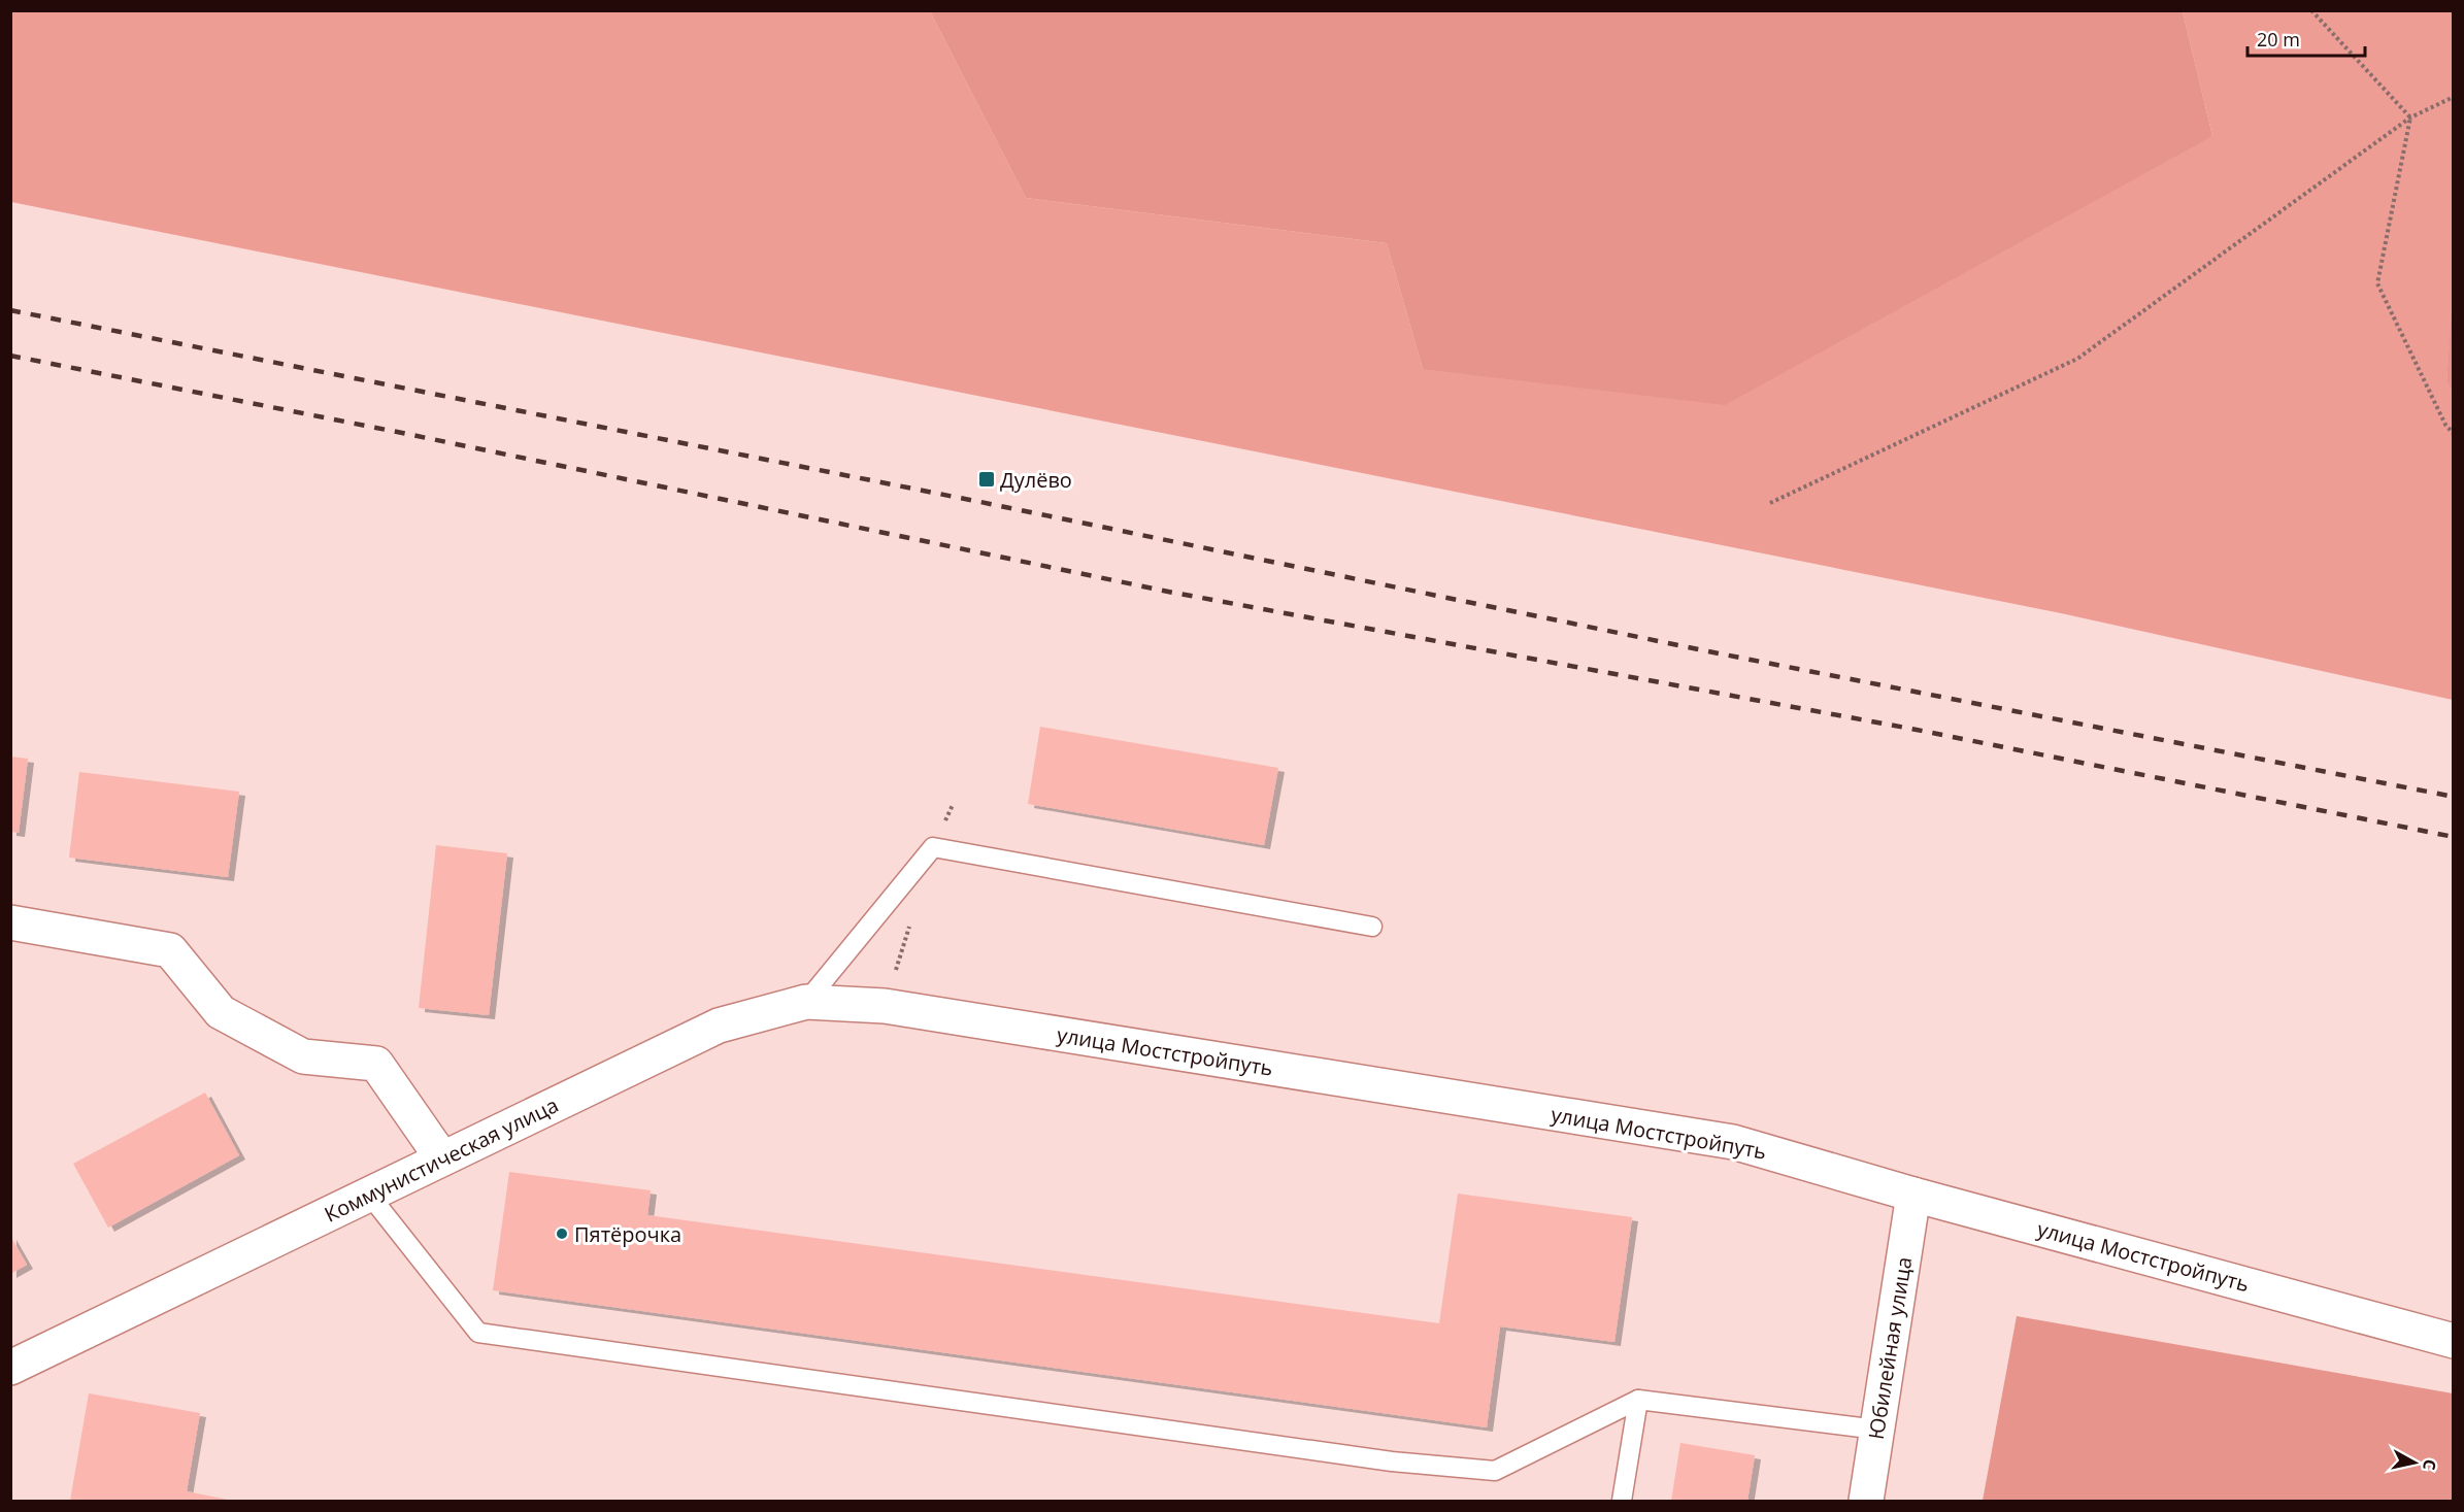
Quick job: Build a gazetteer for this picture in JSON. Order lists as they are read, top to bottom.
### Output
{
  "streets": {
    "street": ["улица Мостстройпуть", "Коммунистическая улица", "Юбилейная улица"]
  },
  "crossings": [
    ["улица Мостстройпуть", "Коммунистическая улица"],
    ["улица Мостстройпуть", "Юбилейная улица"]
  ],
  "places": {
    "transit": ["Дулёво"],
    "other": ["Пятёрочка"]
  },
  "scale_bar": "20 m",
  "north": "right"
}
